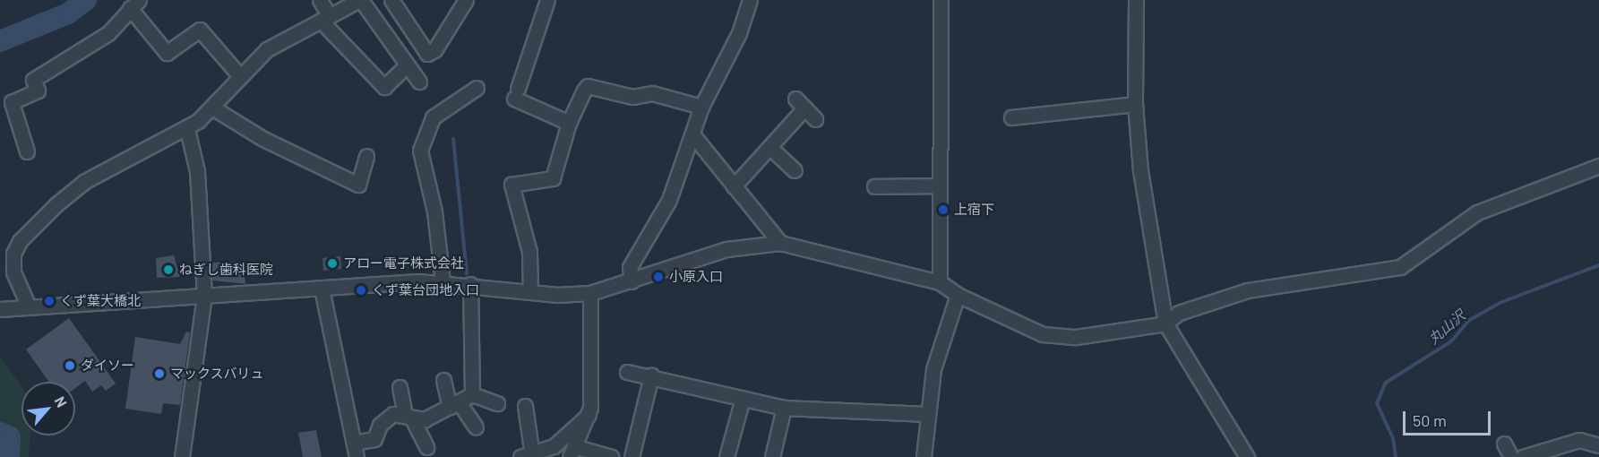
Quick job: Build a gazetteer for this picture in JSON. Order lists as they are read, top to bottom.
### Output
{
  "water": ["丸山沢"],
  "places": [
    "上宿下",
    "アロー電子株式会社",
    "ねぎし歯科医院",
    "小原入口",
    "くず葉台団地入口",
    "くず葉大橋北",
    "ダイソー",
    "マックスバリュ"
  ],
  "scale_bar": "50 m",
  "north": "top right"
}
